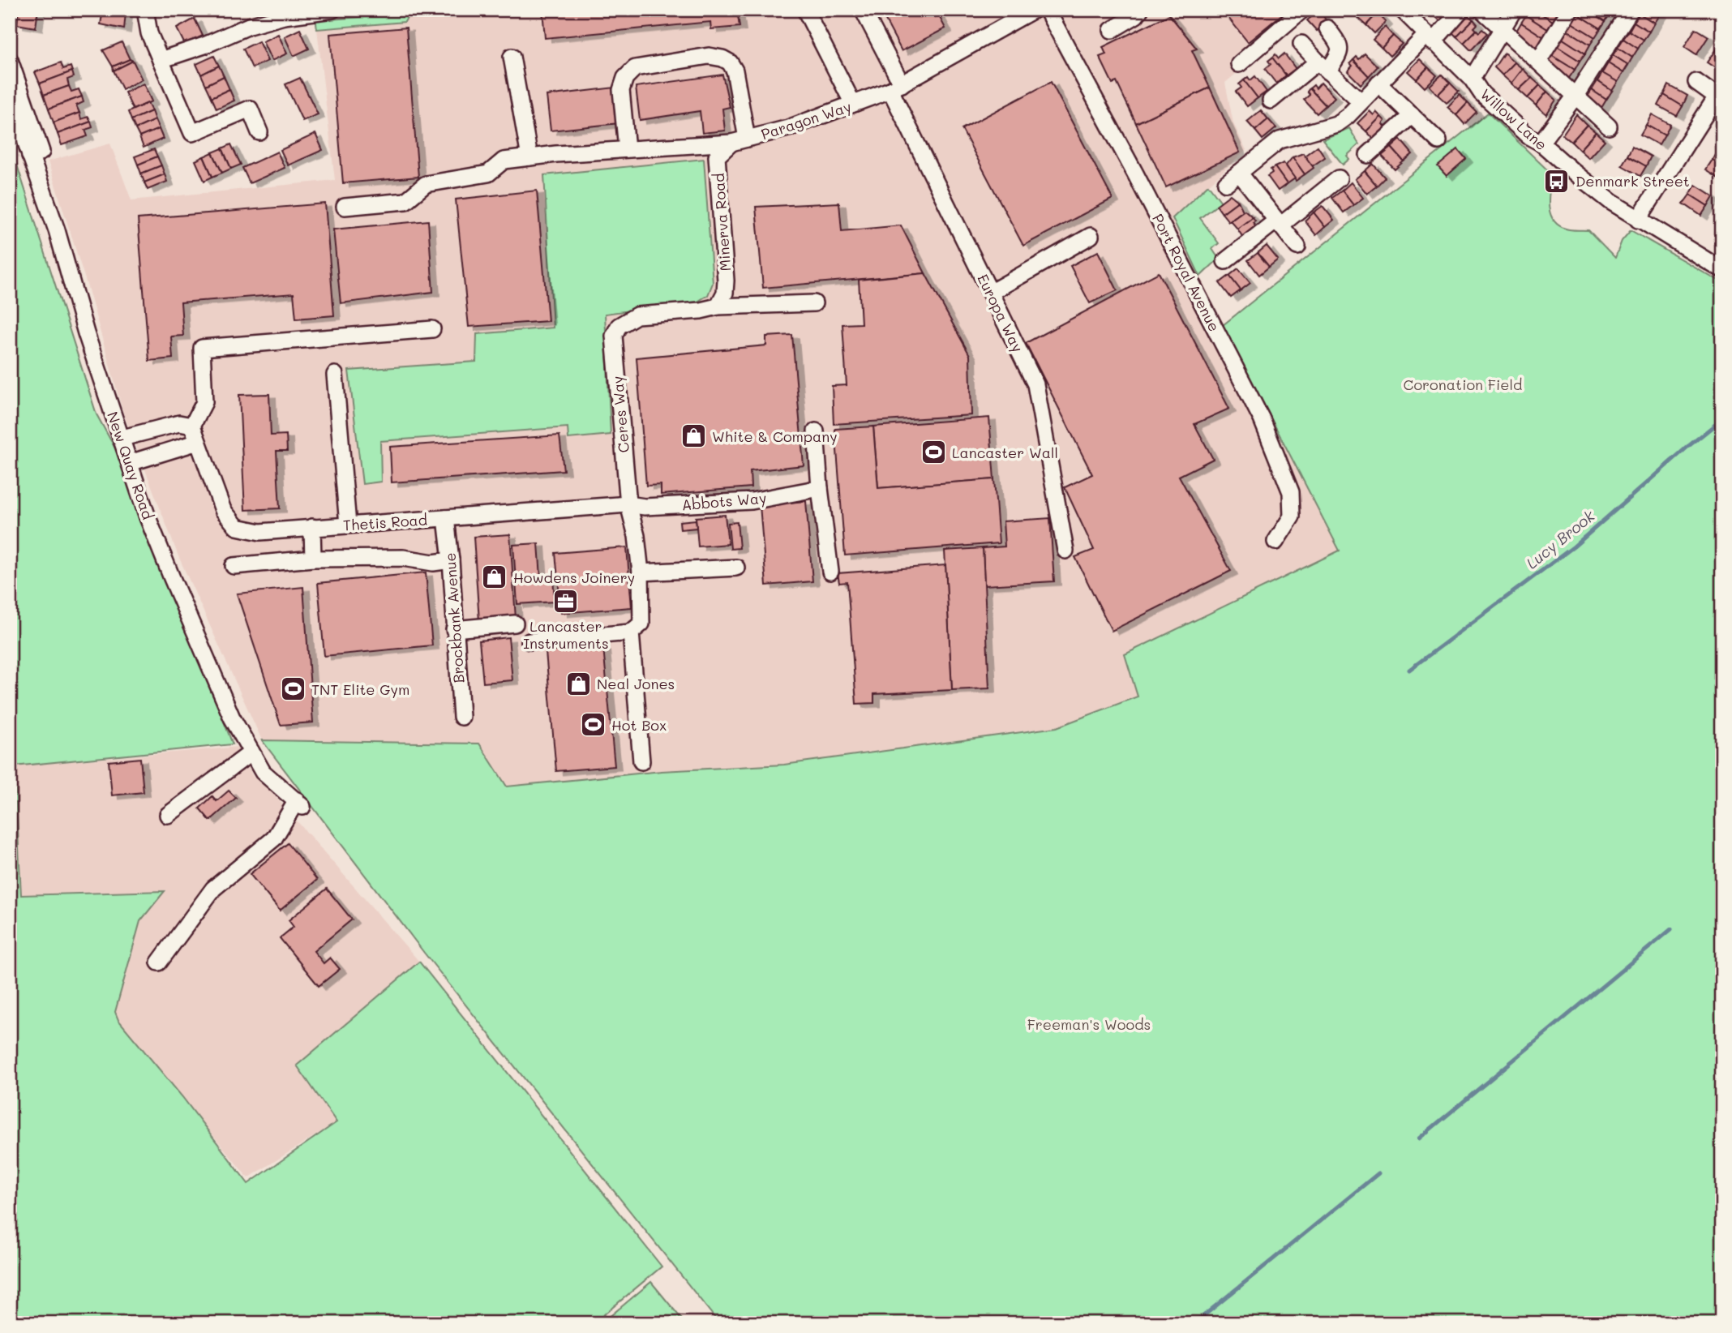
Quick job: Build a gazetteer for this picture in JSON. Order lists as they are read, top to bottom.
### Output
{
  "streets": {
    "street": [
      "Willow Lane",
      "Paragon Way",
      "Minerva Road",
      "Port Royal Avenue",
      "Europa Way",
      "Ceres Way",
      "New Quay Road",
      "Abbots Way",
      "Thetis Road",
      "Brockbank Avenue"
    ]
  },
  "crossings": [
    ["Paragon Way", "Minerva Road"],
    ["Paragon Way", "Europa Way"],
    ["Minerva Road", "Ceres Way"],
    ["Ceres Way", "Abbots Way"],
    ["Ceres Way", "Thetis Road"],
    ["Abbots Way", "Thetis Road"],
    ["Thetis Road", "Brockbank Avenue"]
  ],
  "water": ["Lucy Brook"],
  "parks": ["Coronation Field", "Freeman's Woods"],
  "places": {
    "bus stop": ["Denmark Street"],
    "shop": ["White & Company", "Howdens Joinery", "Neal Jones"],
    "sports": ["Lancaster Wall", "TNT Elite Gym", "Hot Box"],
    "office": ["Lancaster Instruments"]
  }
}
